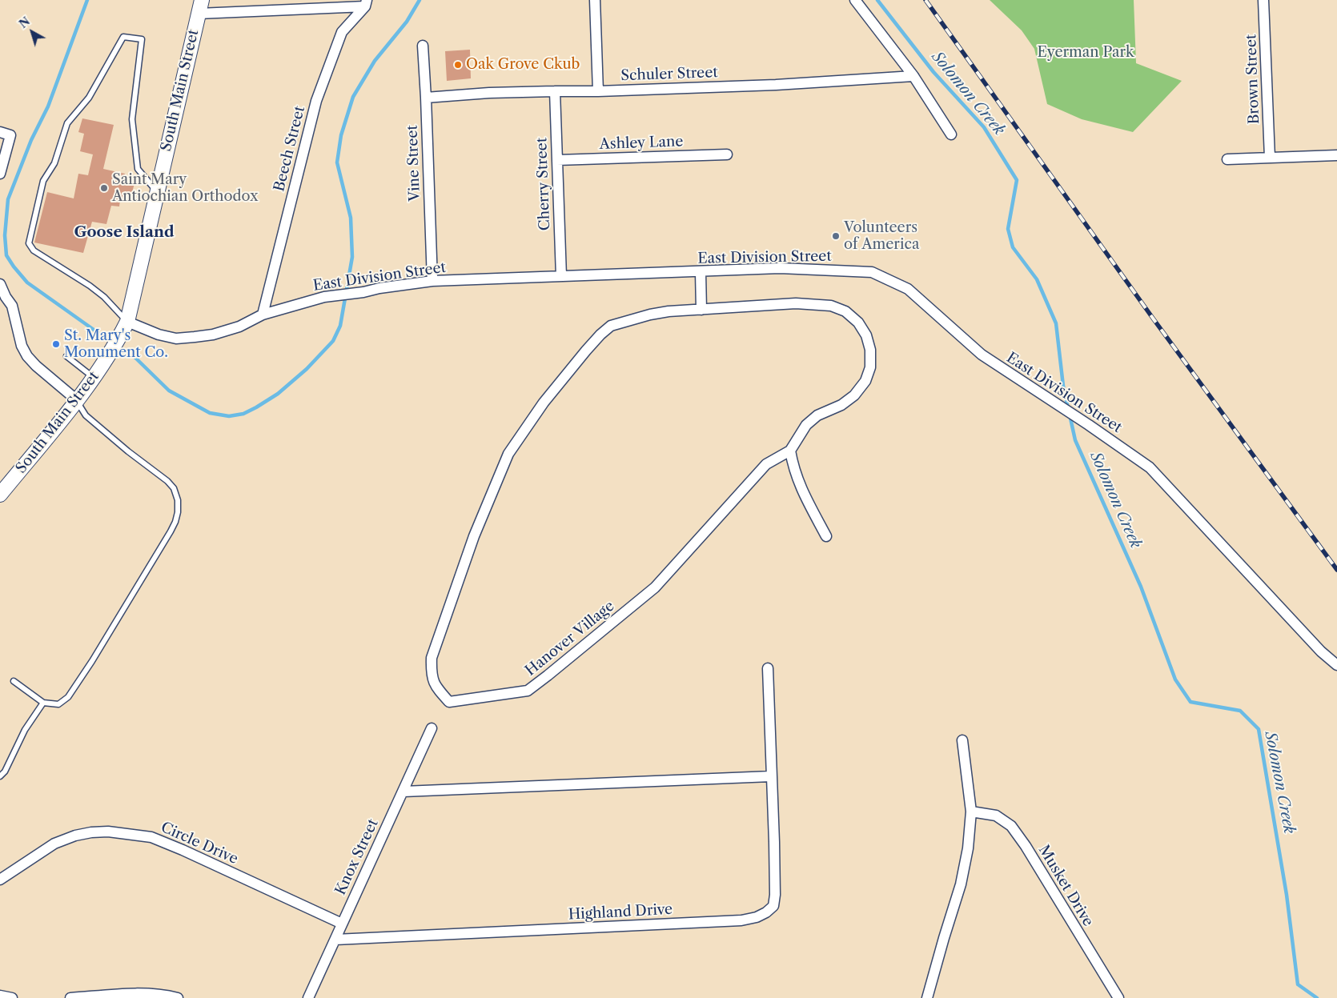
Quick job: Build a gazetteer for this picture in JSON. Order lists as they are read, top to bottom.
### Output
{
  "streets": {
    "main road": ["South Main Street"],
    "street": [
      "Schuler Street",
      "Brown Street",
      "Ashley Lane",
      "Beech Street",
      "Vine Street",
      "Cherry Street",
      "East Division Street",
      "Hanover Village",
      "Circle Drive",
      "Knox Street",
      "Musket Drive",
      "Highland Drive"
    ]
  },
  "crossings": [
    ["Schuler Street", "Vine Street"],
    ["Schuler Street", "Cherry Street"],
    ["South Main Street", "East Division Street"],
    ["Ashley Lane", "Cherry Street"],
    ["Beech Street", "East Division Street"],
    ["Vine Street", "East Division Street"],
    ["Cherry Street", "East Division Street"],
    ["Circle Drive", "Knox Street"],
    ["Knox Street", "Highland Drive"]
  ],
  "districts": ["Goose Island"],
  "water": ["Solomon Creek"],
  "parks": ["Eyerman Park"],
  "places": [
    "Oak Grove Ckub",
    "Saint Mary Antiochian Orthodox",
    "Volunteers of America",
    "St. Mary's Monument Co."
  ],
  "north": "top left"
}
